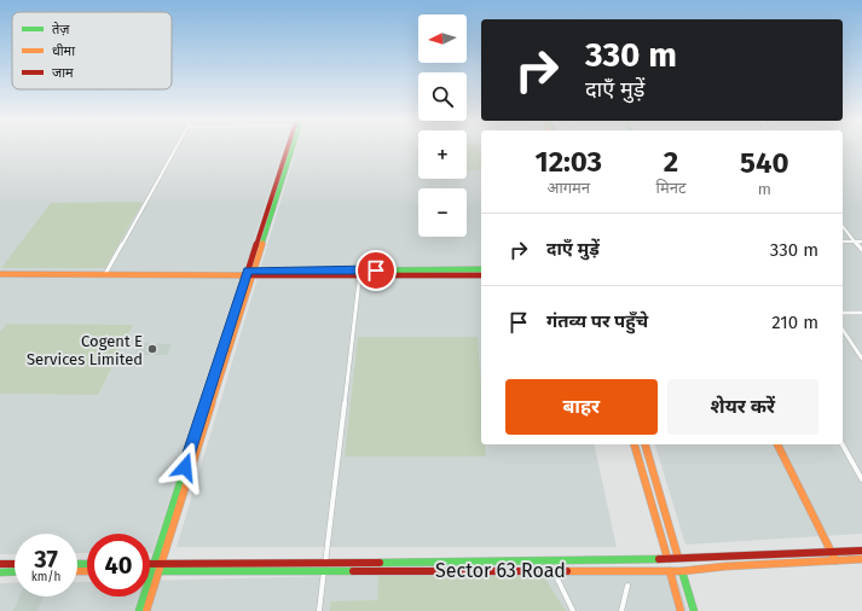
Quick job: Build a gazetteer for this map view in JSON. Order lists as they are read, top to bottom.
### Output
{
  "streets": {
    "street": ["Sector 63 Road"]
  },
  "places": ["Cogent E Services Limited"],
  "legend": ["तेज़", "धीमा", "जाम"],
  "north": "left",
  "page": {
    "map_buttons": ["+", "−"],
    "turn": ["330 m", "दाएँ मुड़ें"],
    "eta": [
      "12:03",
      "आगमन",
      "2",
      "मिनट",
      "540",
      "m"
    ],
    "list": [
      {
        "name": "दाएँ मुड़ें",
        "value": "330 m"
      },
      {
        "name": "गंतव्य पर पहुँचे",
        "value": "210 m"
      }
    ],
    "buttons": ["बाहर", "शेयर करें"],
    "speed": "37 km/h",
    "limit": "40"
  }
}
